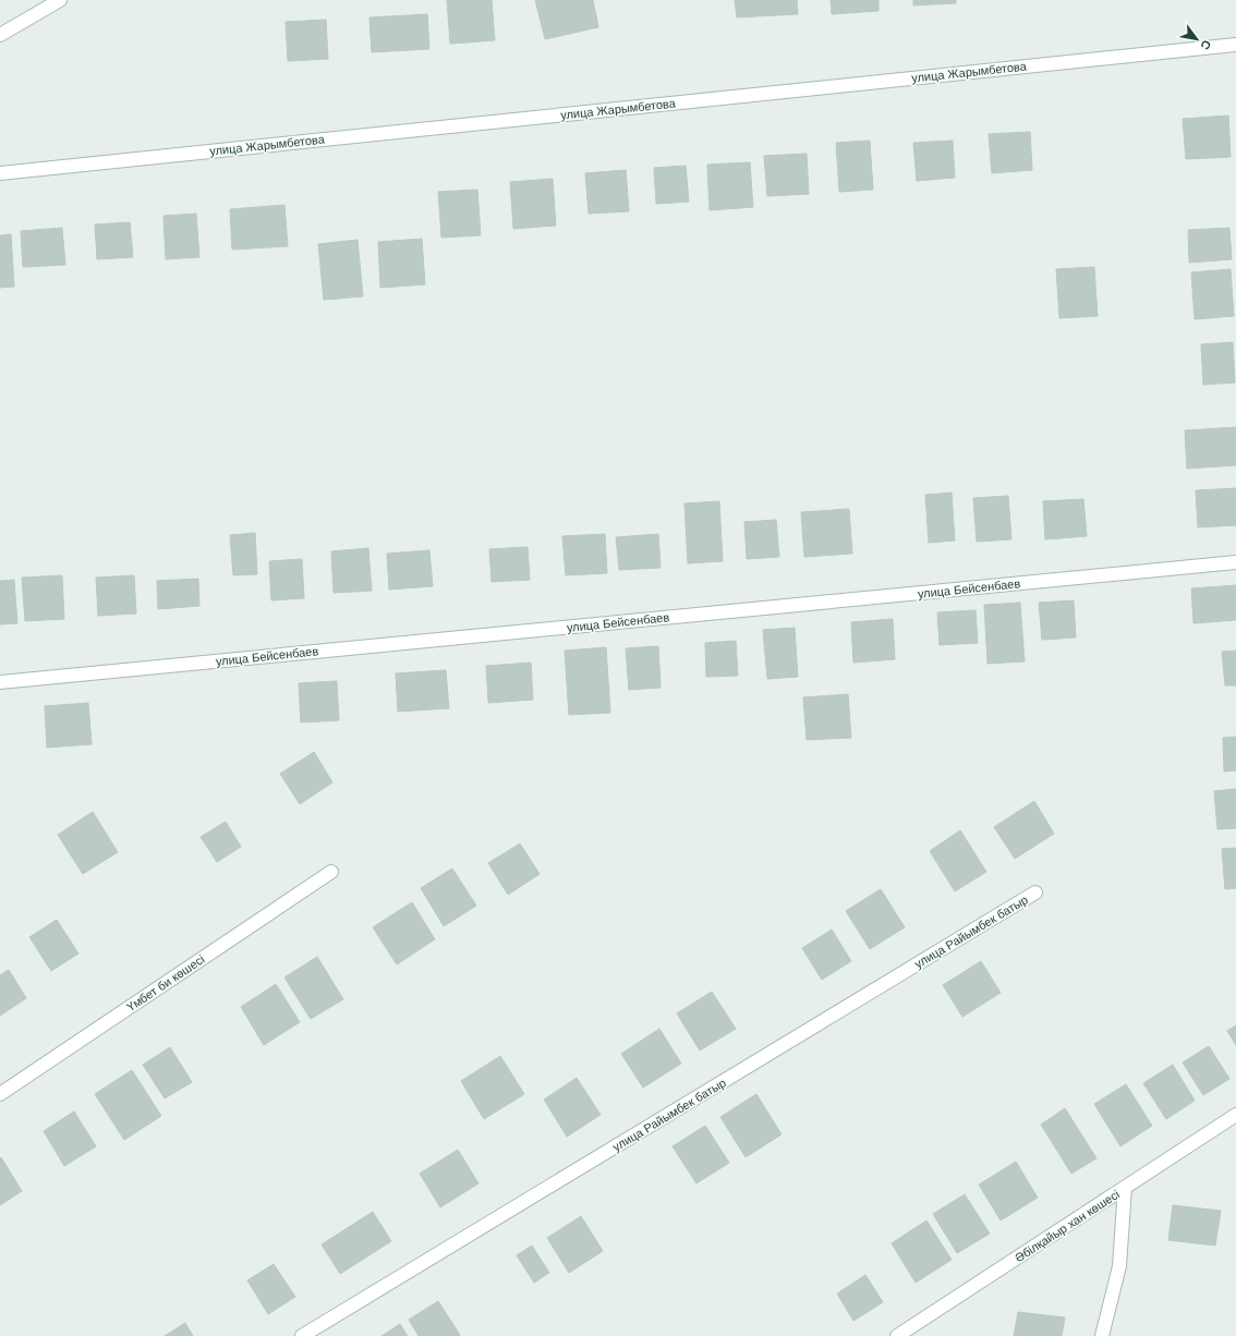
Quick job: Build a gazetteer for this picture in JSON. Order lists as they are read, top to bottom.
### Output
{
  "streets": {
    "street": [
      "улица Жарымбетова",
      "улица Бейсенбаев",
      "улица Райымбек батыр",
      "Үмбет би көшесі",
      "Әбілқайыр хан көшесі"
    ]
  },
  "north": "bottom right"
}
